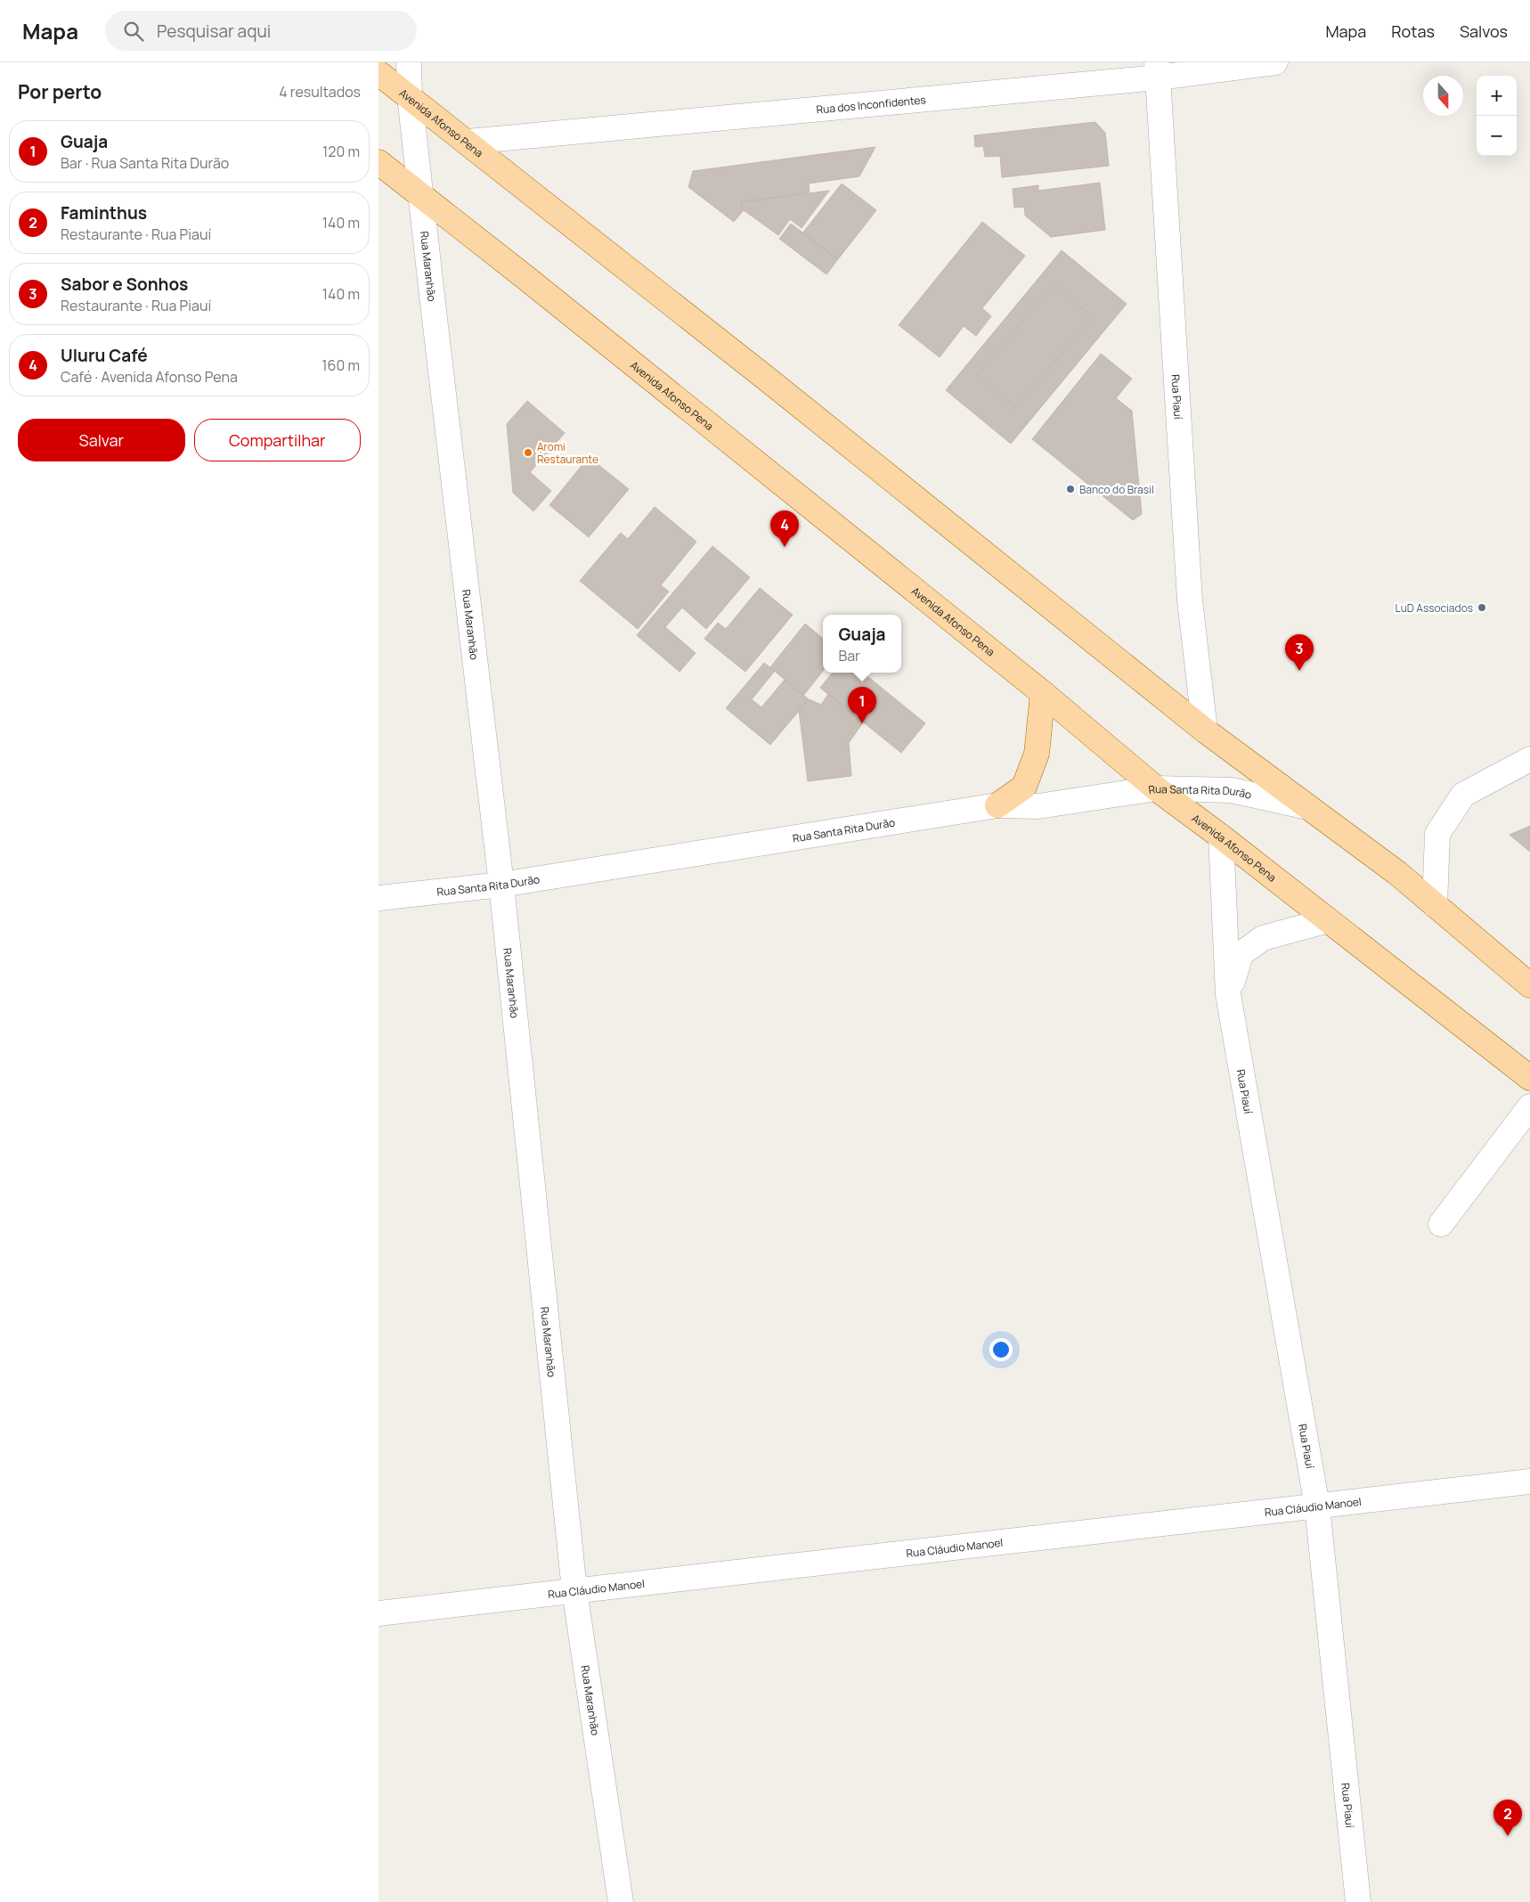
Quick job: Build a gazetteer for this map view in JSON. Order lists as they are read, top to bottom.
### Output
{
  "streets": {
    "main road": ["Avenida Afonso Pena"],
    "street": [
      "Rua dos Inconfidentes",
      "Rua Maranhão",
      "Rua Piauí",
      "Rua Santa Rita Durão",
      "Rua Cláudio Manoel"
    ]
  },
  "crossings": [
    ["Rua dos Inconfidentes", "Avenida Afonso Pena"],
    ["Rua dos Inconfidentes", "Rua Piauí"],
    ["Avenida Afonso Pena", "Rua Maranhão"],
    ["Avenida Afonso Pena", "Rua Piauí"],
    ["Avenida Afonso Pena", "Rua Santa Rita Durão"],
    ["Rua Maranhão", "Rua Santa Rita Durão"],
    ["Rua Maranhão", "Rua Cláudio Manoel"],
    ["Rua Piauí", "Rua Cláudio Manoel"]
  ],
  "places": ["Aromi Restaurante", "Banco do Brasil", "LuD Associados"],
  "north": "bottom",
  "page": {
    "header": "Mapa",
    "search": "Pesquisar aqui",
    "nav": ["Mapa", "Rotas", "Salvos"],
    "heading": ["Por perto", "4 resultados"],
    "map_buttons": ["+", "−"],
    "list": [
      {
        "mark": "1",
        "name": "Guaja",
        "note": "Bar · Rua Santa Rita Durão",
        "value": "120 m"
      },
      {
        "mark": "2",
        "name": "Faminthus",
        "note": "Restaurante · Rua Piauí",
        "value": "140 m"
      },
      {
        "mark": "3",
        "name": "Sabor e Sonhos",
        "note": "Restaurante · Rua Piauí",
        "value": "140 m"
      },
      {
        "mark": "4",
        "name": "Uluru Café",
        "note": "Café · Avenida Afonso Pena",
        "value": "160 m"
      }
    ],
    "buttons": ["Salvar", "Compartilhar"],
    "pins": [
      "4",
      "3",
      "1",
      "2"
    ],
    "popup": ["Guaja", "Bar"]
  }
}
